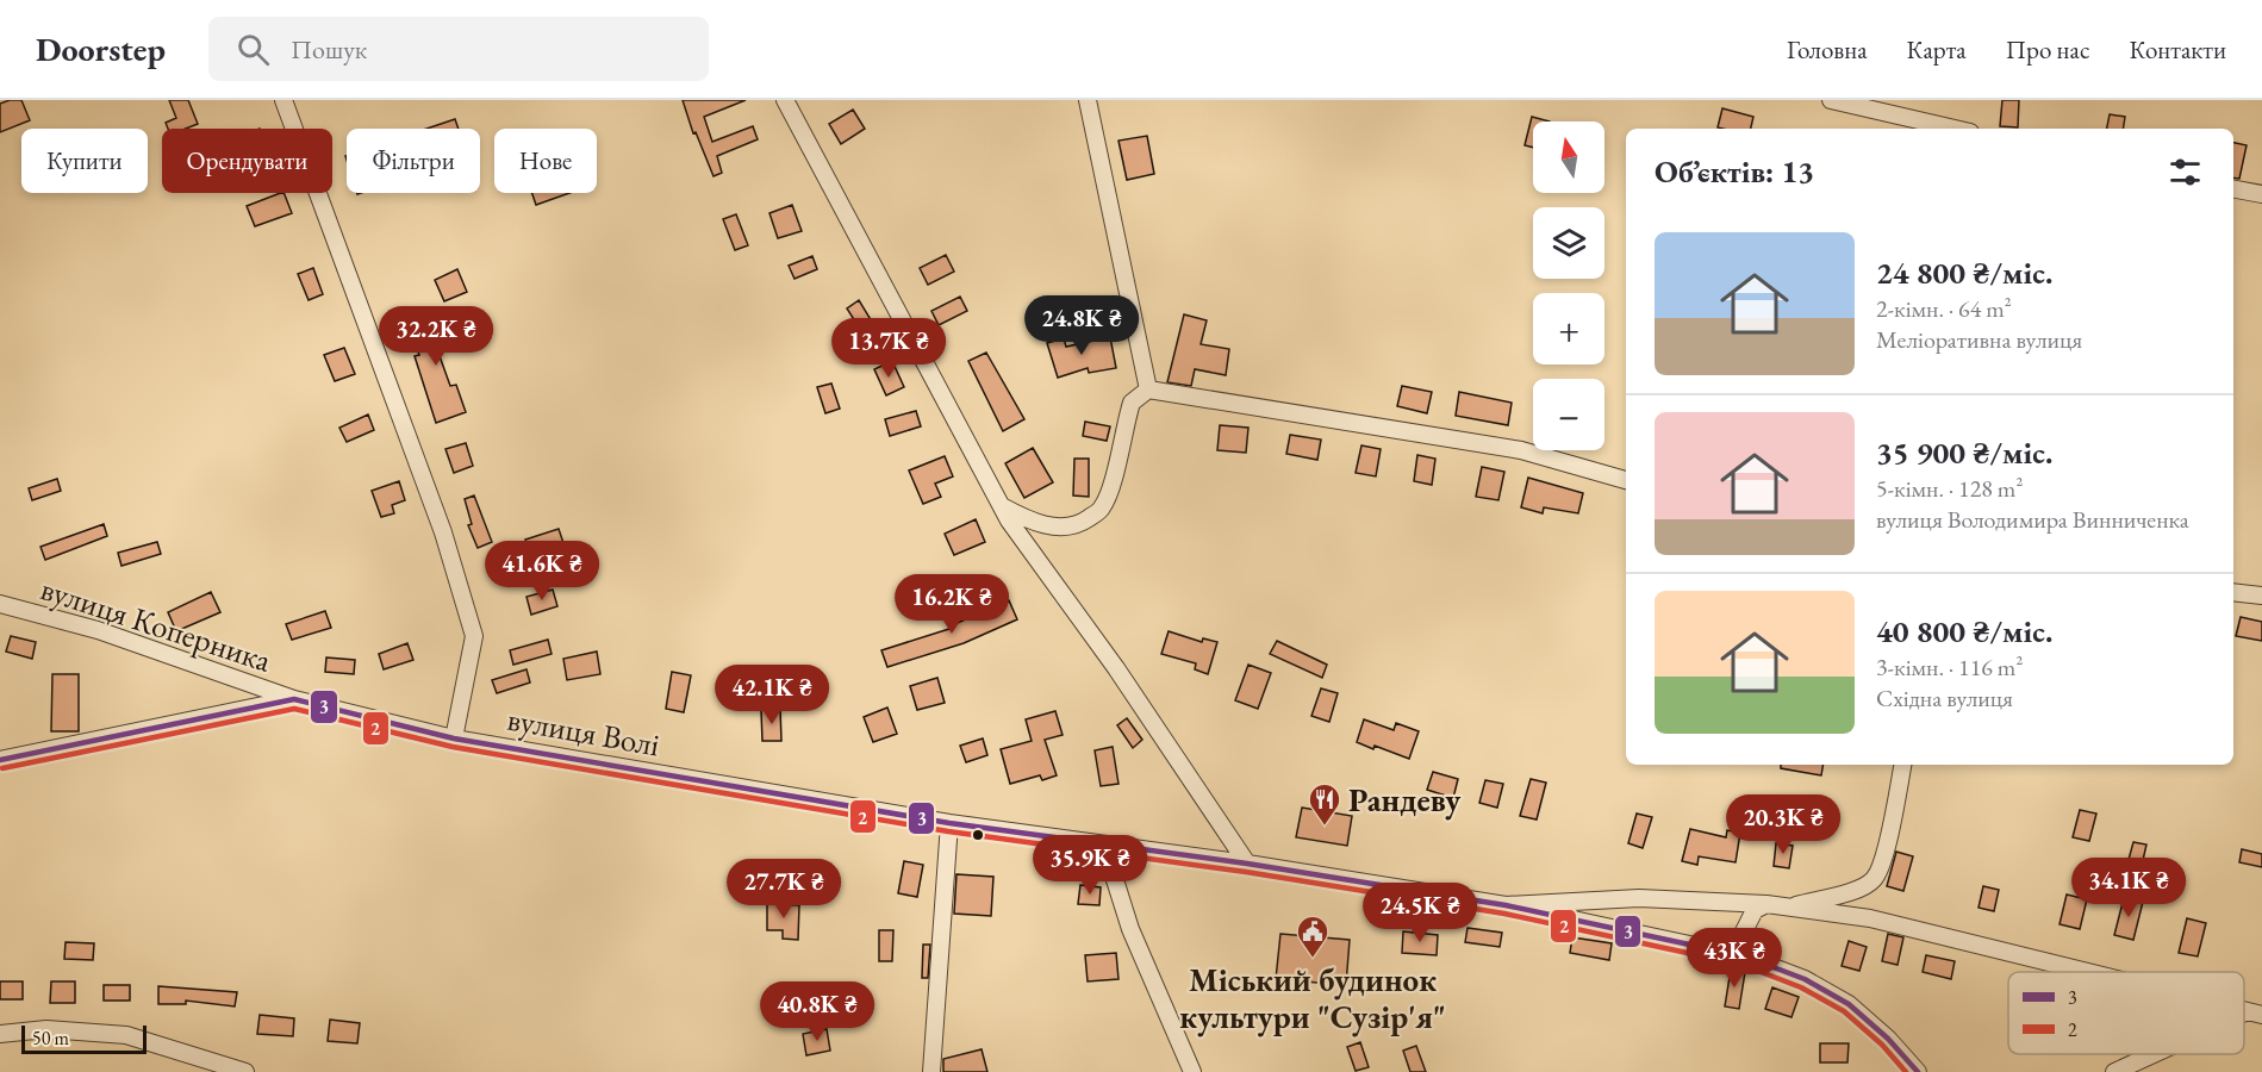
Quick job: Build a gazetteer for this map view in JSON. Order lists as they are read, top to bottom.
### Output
{
  "streets": {
    "street": ["вулиця Коперника", "вулиця Волі"]
  },
  "crossings": [
    ["вулиця Коперника", "вулиця Волі"]
  ],
  "places": {
    "restaurant": ["Рандеву"],
    "public building": ["Міський будинок культури \"Сузір'я\""]
  },
  "lines": ["transit line 3", "transit line 2"],
  "legend": ["3", "2"],
  "scale_bar": "50 m",
  "north": "top",
  "page": {
    "header": "Doorstep",
    "search": "Пошук",
    "nav": [
      "Головна",
      "Карта",
      "Про нас",
      "Контакти"
    ],
    "map_buttons": ["+", "−"],
    "chip": [
      "Купити",
      "Орендувати",
      "Фільтри",
      "Нове"
    ],
    "heading": "Об’єктів: 13",
    "list": [
      {
        "name": "24 800 ₴/міс.",
        "note": "2-кімн. · 64 m² · Меліоративна вулиця"
      },
      {
        "name": "35 900 ₴/міс.",
        "note": "5-кімн. · 128 m² · вулиця Володимира Винниченка"
      },
      {
        "name": "40 800 ₴/міс.",
        "note": "3-кімн. · 116 m² · Східна вулиця"
      }
    ],
    "price": [
      "24.8K ₴",
      "32.2K ₴",
      "13.7K ₴",
      "41.6K ₴",
      "16.2K ₴",
      "42.1K ₴",
      "20.3K ₴",
      "35.9K ₴",
      "34.1K ₴",
      "27.7K ₴",
      "24.5K ₴",
      "43K ₴",
      "40.8K ₴"
    ],
    "scale": "50 m"
  }
}
